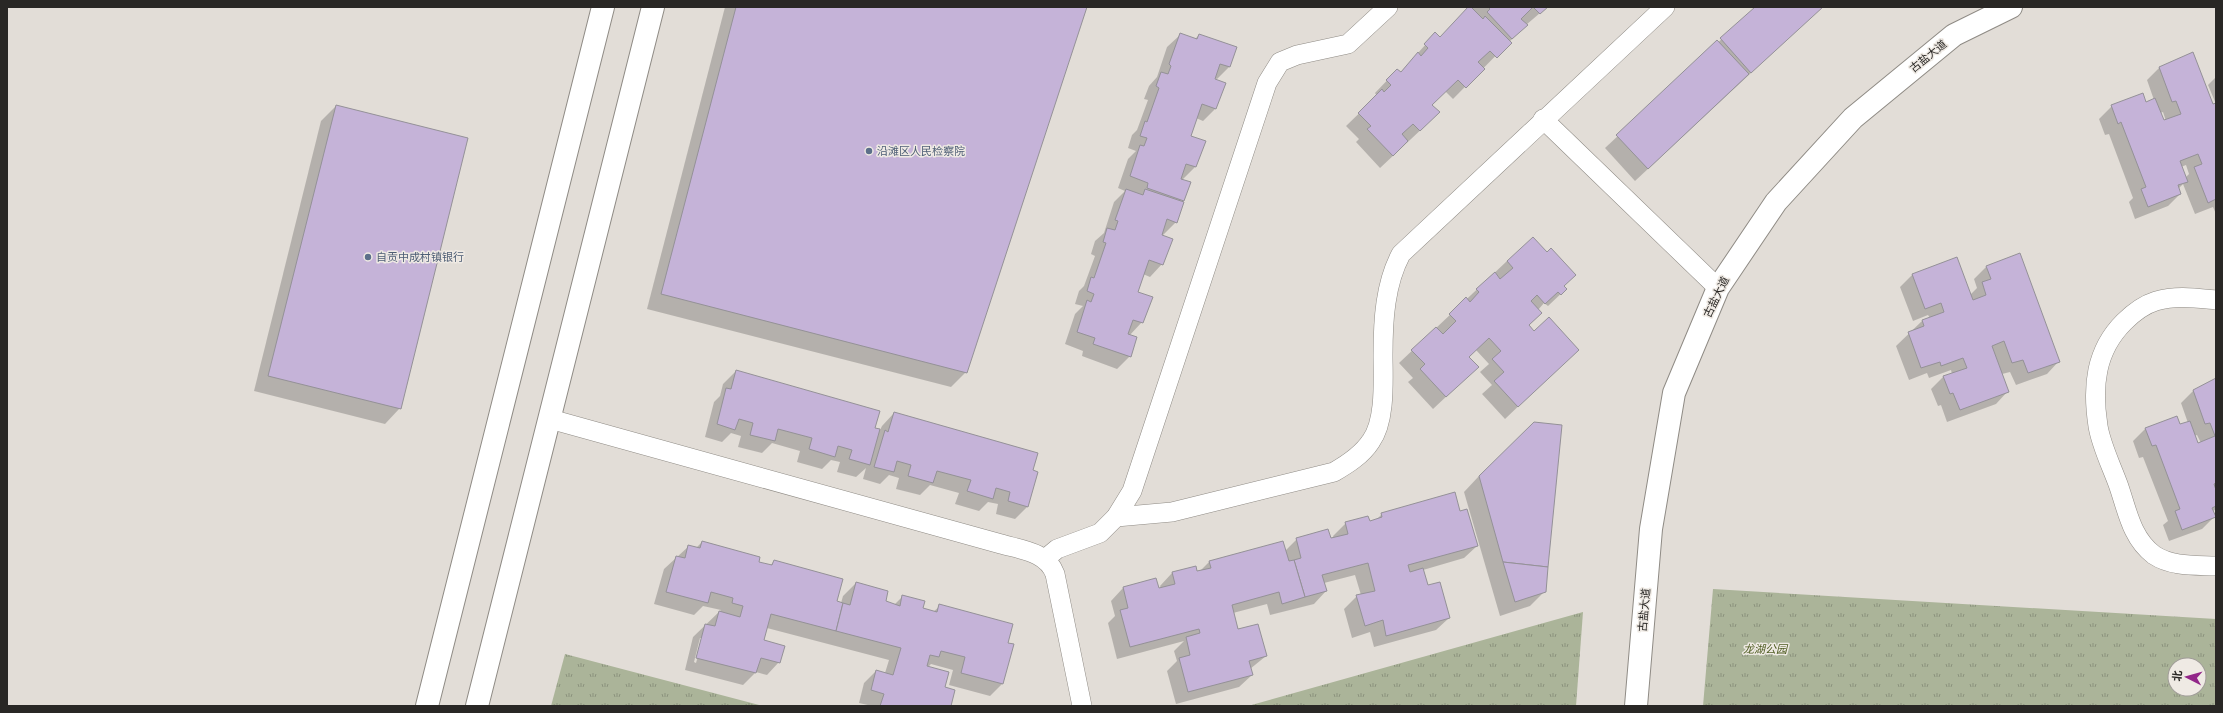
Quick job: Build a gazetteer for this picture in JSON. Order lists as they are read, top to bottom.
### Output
{
  "streets": {
    "main road": ["古盐大道"]
  },
  "parks": ["龙湖公园"],
  "places": ["沿滩区人民检察院", "自贡中成村镇银行"],
  "north": "left"
}
